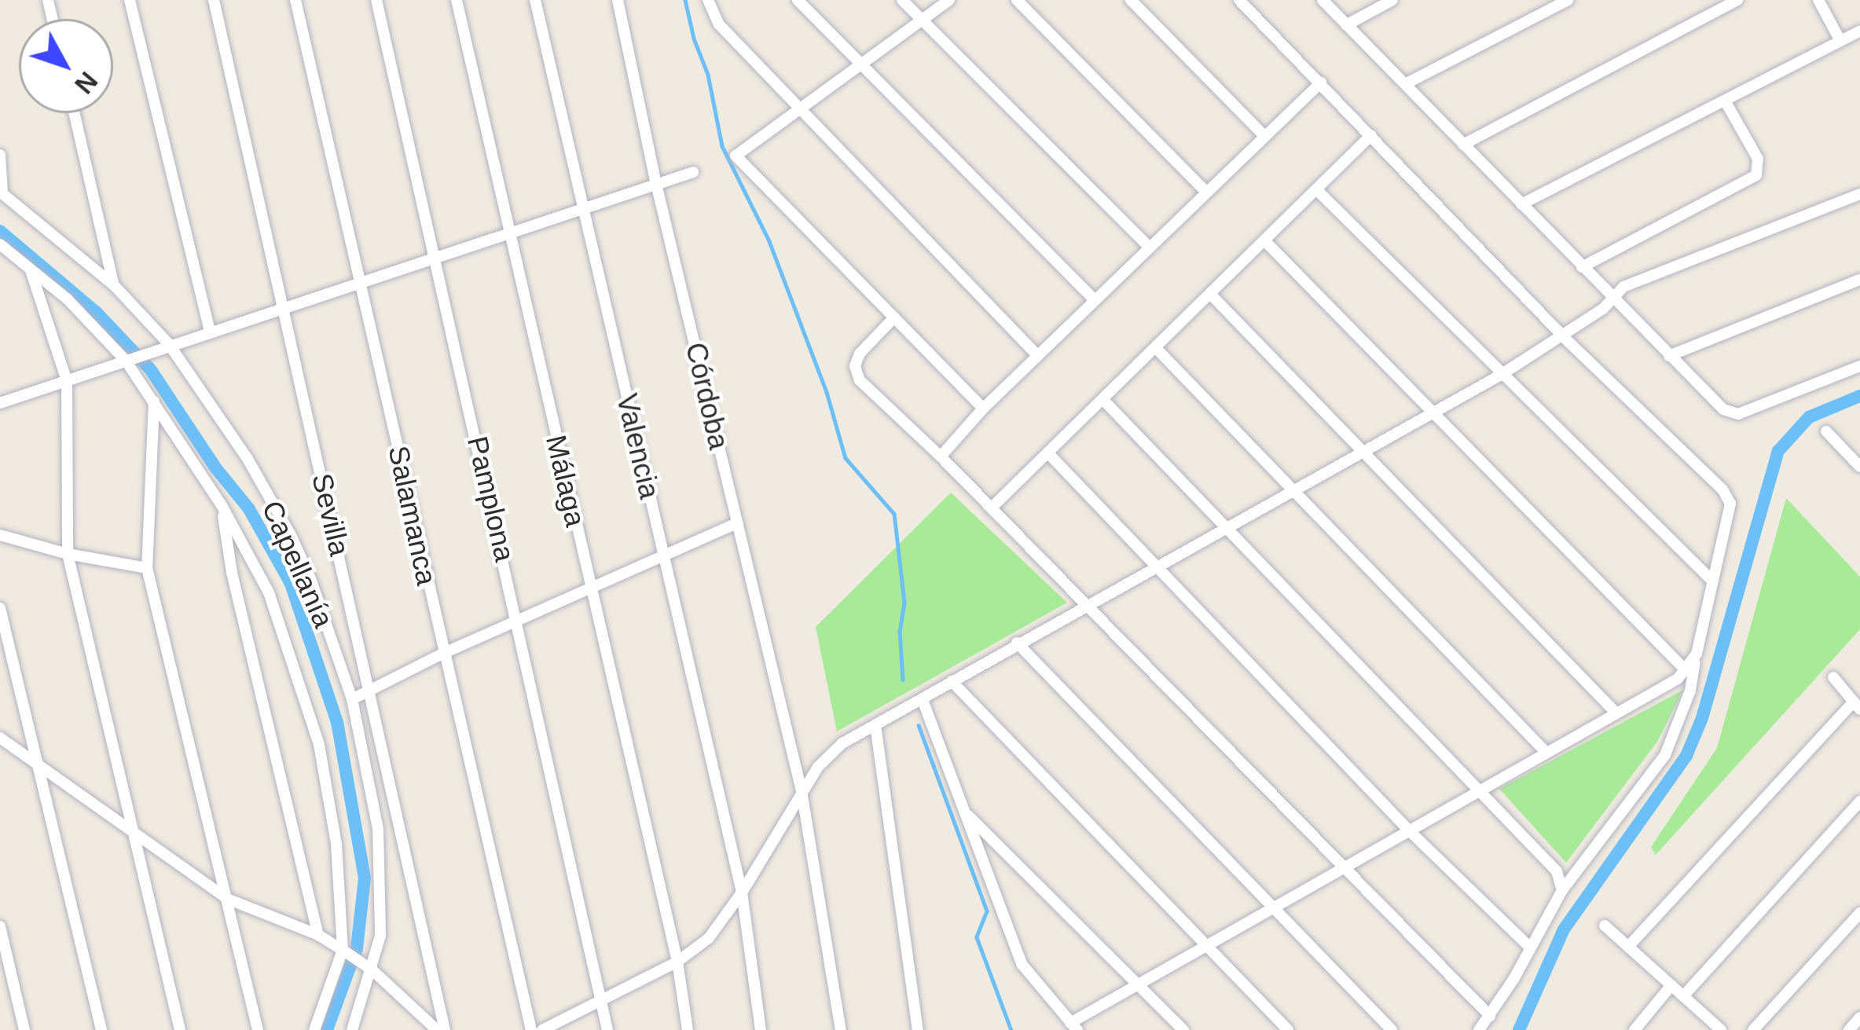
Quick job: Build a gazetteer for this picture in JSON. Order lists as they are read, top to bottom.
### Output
{
  "streets": {
    "street": [
      "Córdoba",
      "Valencia",
      "Málaga",
      "Pamplona",
      "Sevilla",
      "Salamanca",
      "Capellanía"
    ]
  },
  "north": "bottom right"
}
